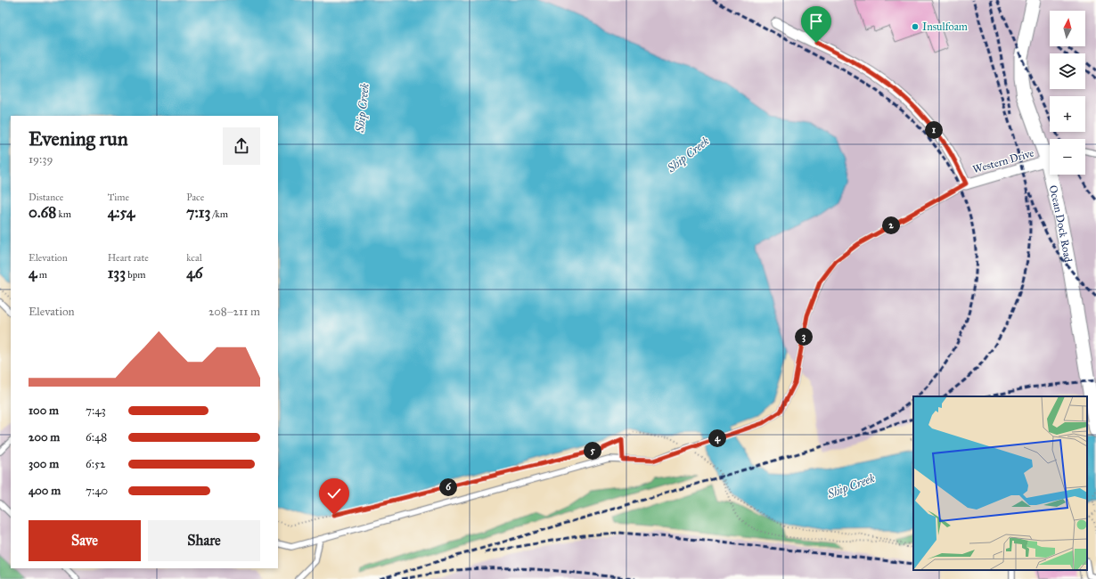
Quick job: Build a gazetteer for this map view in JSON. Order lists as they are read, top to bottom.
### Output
{
  "streets": {
    "street": ["Western Drive", "Ocean Dock Road"]
  },
  "crossings": [
    ["Western Drive", "Ocean Dock Road"]
  ],
  "water": ["Ship Creek"],
  "places": ["Insulfoam"],
  "north": "top",
  "page": {
    "map_buttons": ["+", "−"],
    "heading": ["Evening run", "19:39"],
    "pins": [
      "1",
      "2",
      "3",
      "4",
      "5",
      "6"
    ],
    "stats": [
      ["Distance", "0.68 km"],
      ["Time", "4:54"],
      ["Pace", "7:13 /km"],
      ["Elevation", "4 m"],
      ["Heart rate", "133 bpm"],
      ["kcal", "46"]
    ],
    "chart": ["Elevation", "208–211 m"],
    "list": [
      {
        "name": "100 m",
        "note": "7:43"
      },
      {
        "name": "200 m",
        "note": "6:48"
      },
      {
        "name": "300 m",
        "note": "6:52"
      },
      {
        "name": "400 m",
        "note": "7:40"
      }
    ],
    "buttons": ["Save", "Share"]
  }
}
